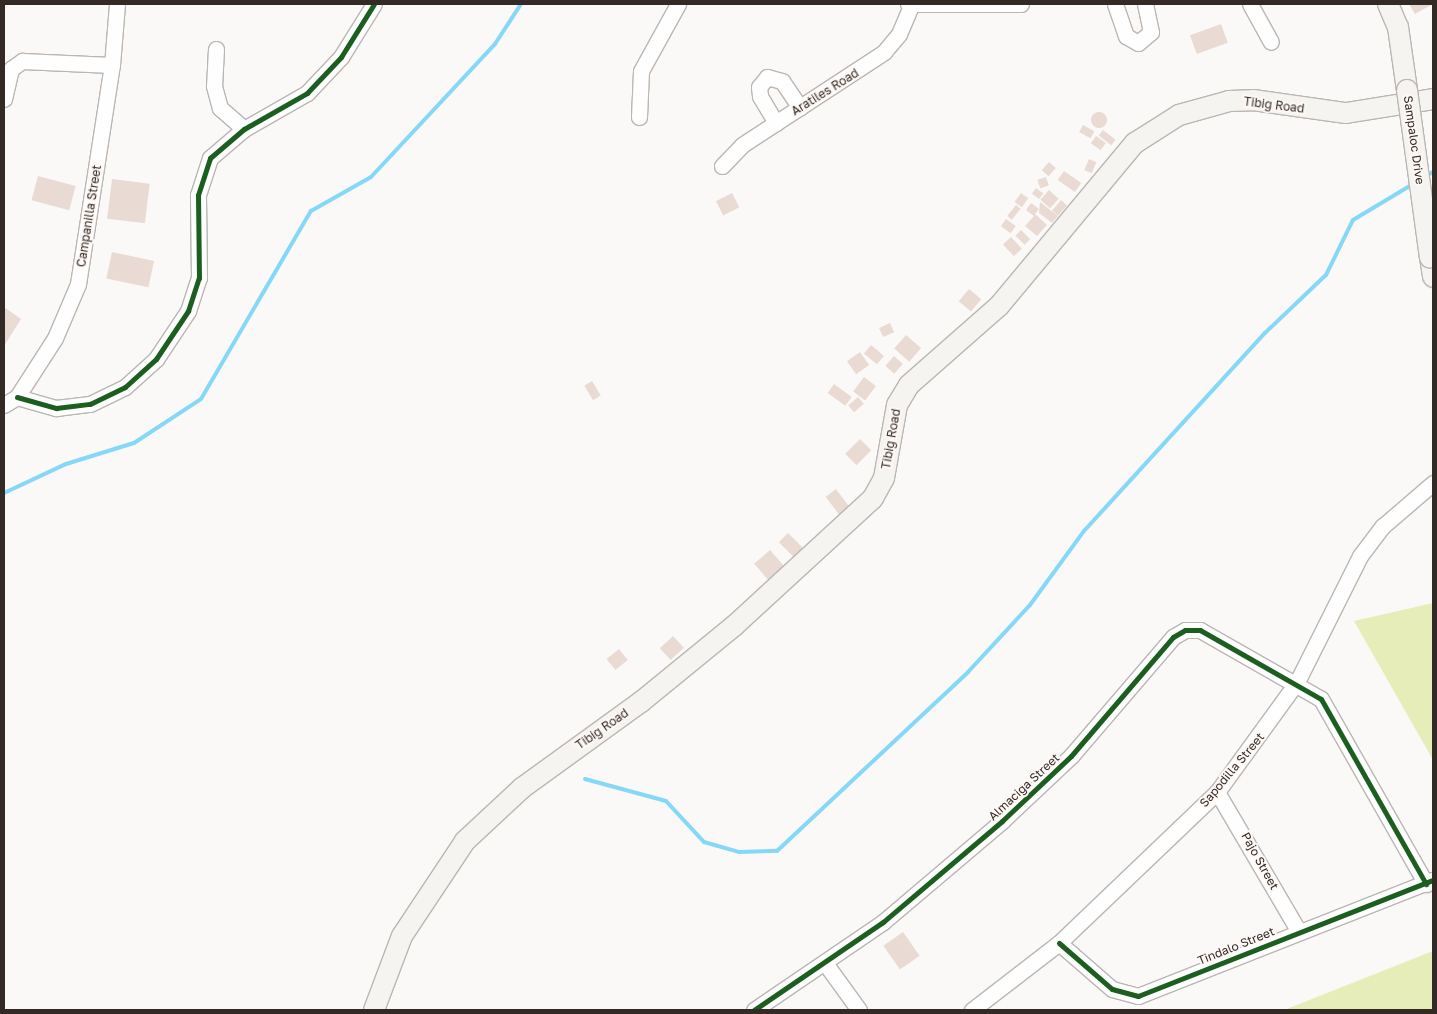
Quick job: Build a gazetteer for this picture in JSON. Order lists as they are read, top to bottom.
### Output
{
  "streets": {
    "main road": ["Tibig Road", "Sampaloc Drive"],
    "street": [
      "Aratiles Road",
      "Campanilla Street",
      "Sapodilla Street",
      "Almaciga Street",
      "Pajo Street",
      "Tindalo Street"
    ]
  },
  "crossings": [
    ["Sapodilla Street", "Almaciga Street"],
    ["Sapodilla Street", "Pajo Street"],
    ["Sapodilla Street", "Tindalo Street"],
    ["Almaciga Street", "Tindalo Street"],
    ["Pajo Street", "Tindalo Street"]
  ]
}
